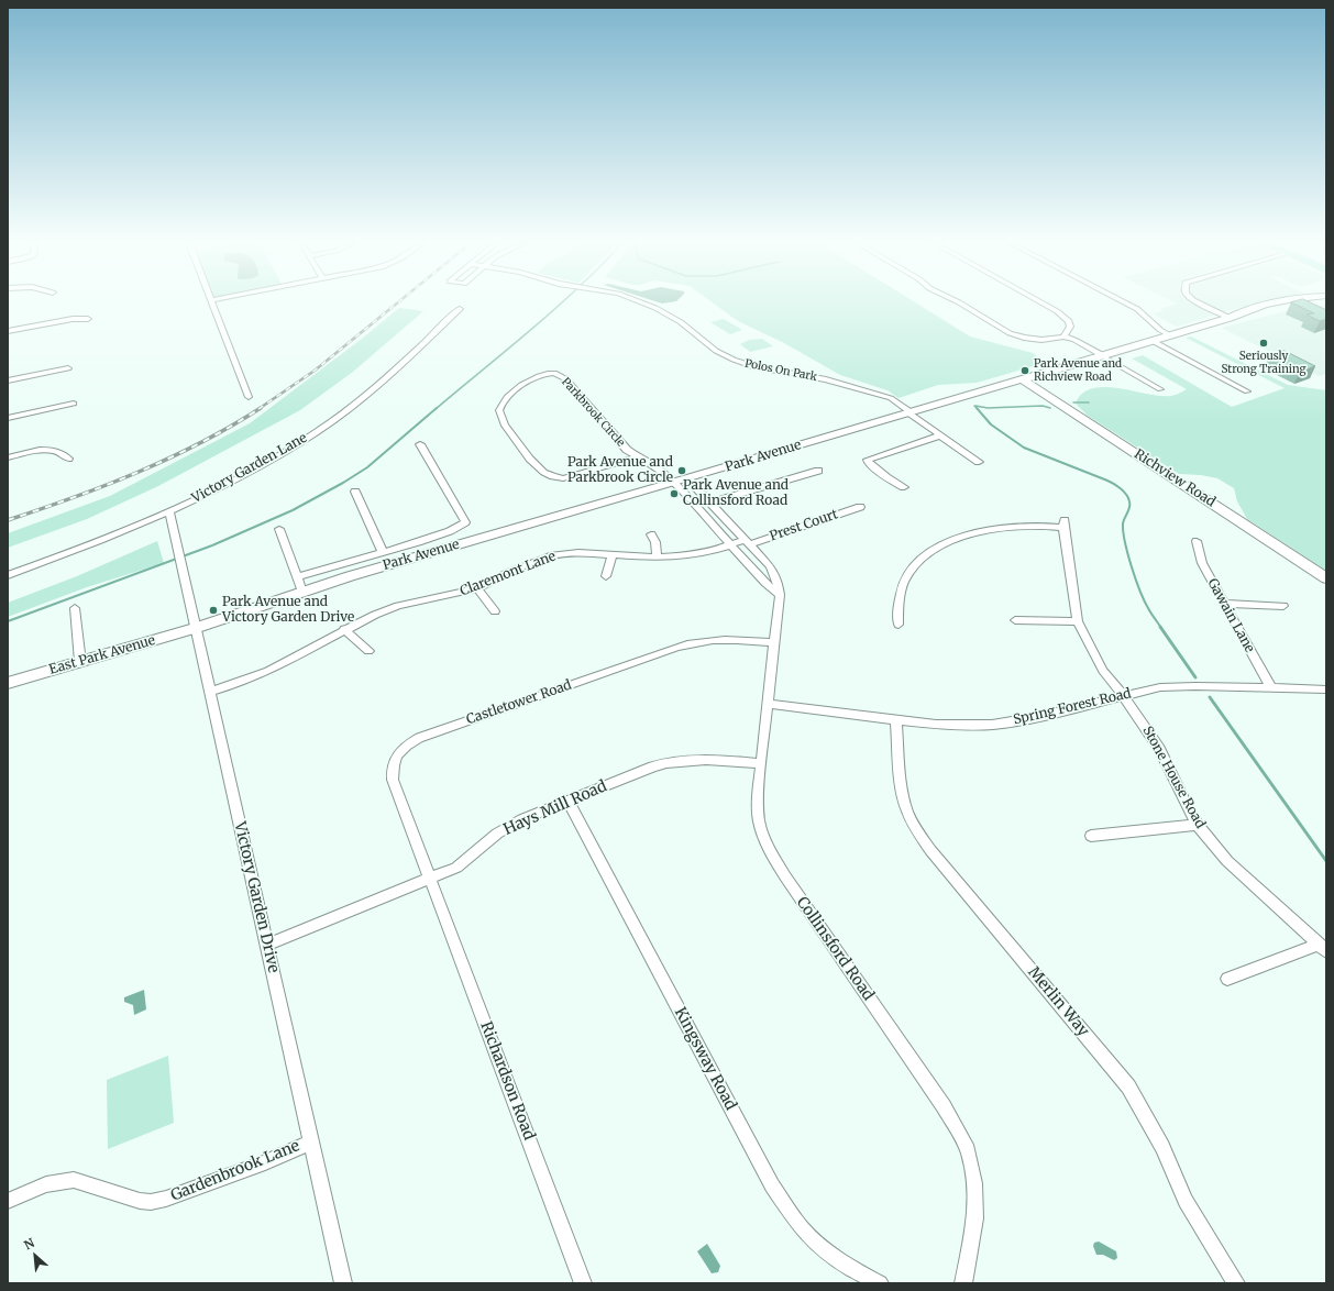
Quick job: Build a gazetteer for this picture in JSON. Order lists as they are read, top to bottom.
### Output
{
  "streets": {
    "main road": ["Park Avenue", "Richview Road", "East Park Avenue"],
    "street": [
      "Polos On Park",
      "Parkbrook Circle",
      "Victory Garden Lane",
      "Prest Court",
      "Claremont Lane",
      "Gawain Lane",
      "Castletower Road",
      "Spring Forest Road",
      "Stone House Road",
      "Hays Mill Road",
      "Victory Garden Drive",
      "Collinsford Road",
      "Merlin Way",
      "Kingsway Road",
      "Richardson Road",
      "Gardenbrook Lane"
    ]
  },
  "crossings": [
    ["Polos On Park", "Park Avenue"],
    ["Parkbrook Circle", "Park Avenue"],
    ["Parkbrook Circle", "Collinsford Road"],
    ["Park Avenue", "Richview Road"],
    ["Park Avenue", "East Park Avenue"],
    ["Park Avenue", "Victory Garden Drive"],
    ["Park Avenue", "Collinsford Road"],
    ["Victory Garden Lane", "Victory Garden Drive"],
    ["Prest Court", "Claremont Lane"],
    ["Prest Court", "Collinsford Road"],
    ["Claremont Lane", "Victory Garden Drive"],
    ["Claremont Lane", "Collinsford Road"],
    ["Gawain Lane", "Spring Forest Road"],
    ["East Park Avenue", "Victory Garden Drive"],
    ["Castletower Road", "Hays Mill Road"],
    ["Castletower Road", "Collinsford Road"],
    ["Castletower Road", "Richardson Road"],
    ["Spring Forest Road", "Stone House Road"],
    ["Spring Forest Road", "Collinsford Road"],
    ["Spring Forest Road", "Merlin Way"],
    ["Hays Mill Road", "Victory Garden Drive"],
    ["Hays Mill Road", "Collinsford Road"],
    ["Hays Mill Road", "Kingsway Road"],
    ["Hays Mill Road", "Richardson Road"],
    ["Victory Garden Drive", "Gardenbrook Lane"]
  ],
  "places": [
    "Seriously Strong Training",
    "Park Avenue and Richview Road",
    "Park Avenue and Parkbrook Circle",
    "Park Avenue and Collinsford Road",
    "Park Avenue and Victory Garden Drive"
  ],
  "north": "top left"
}
